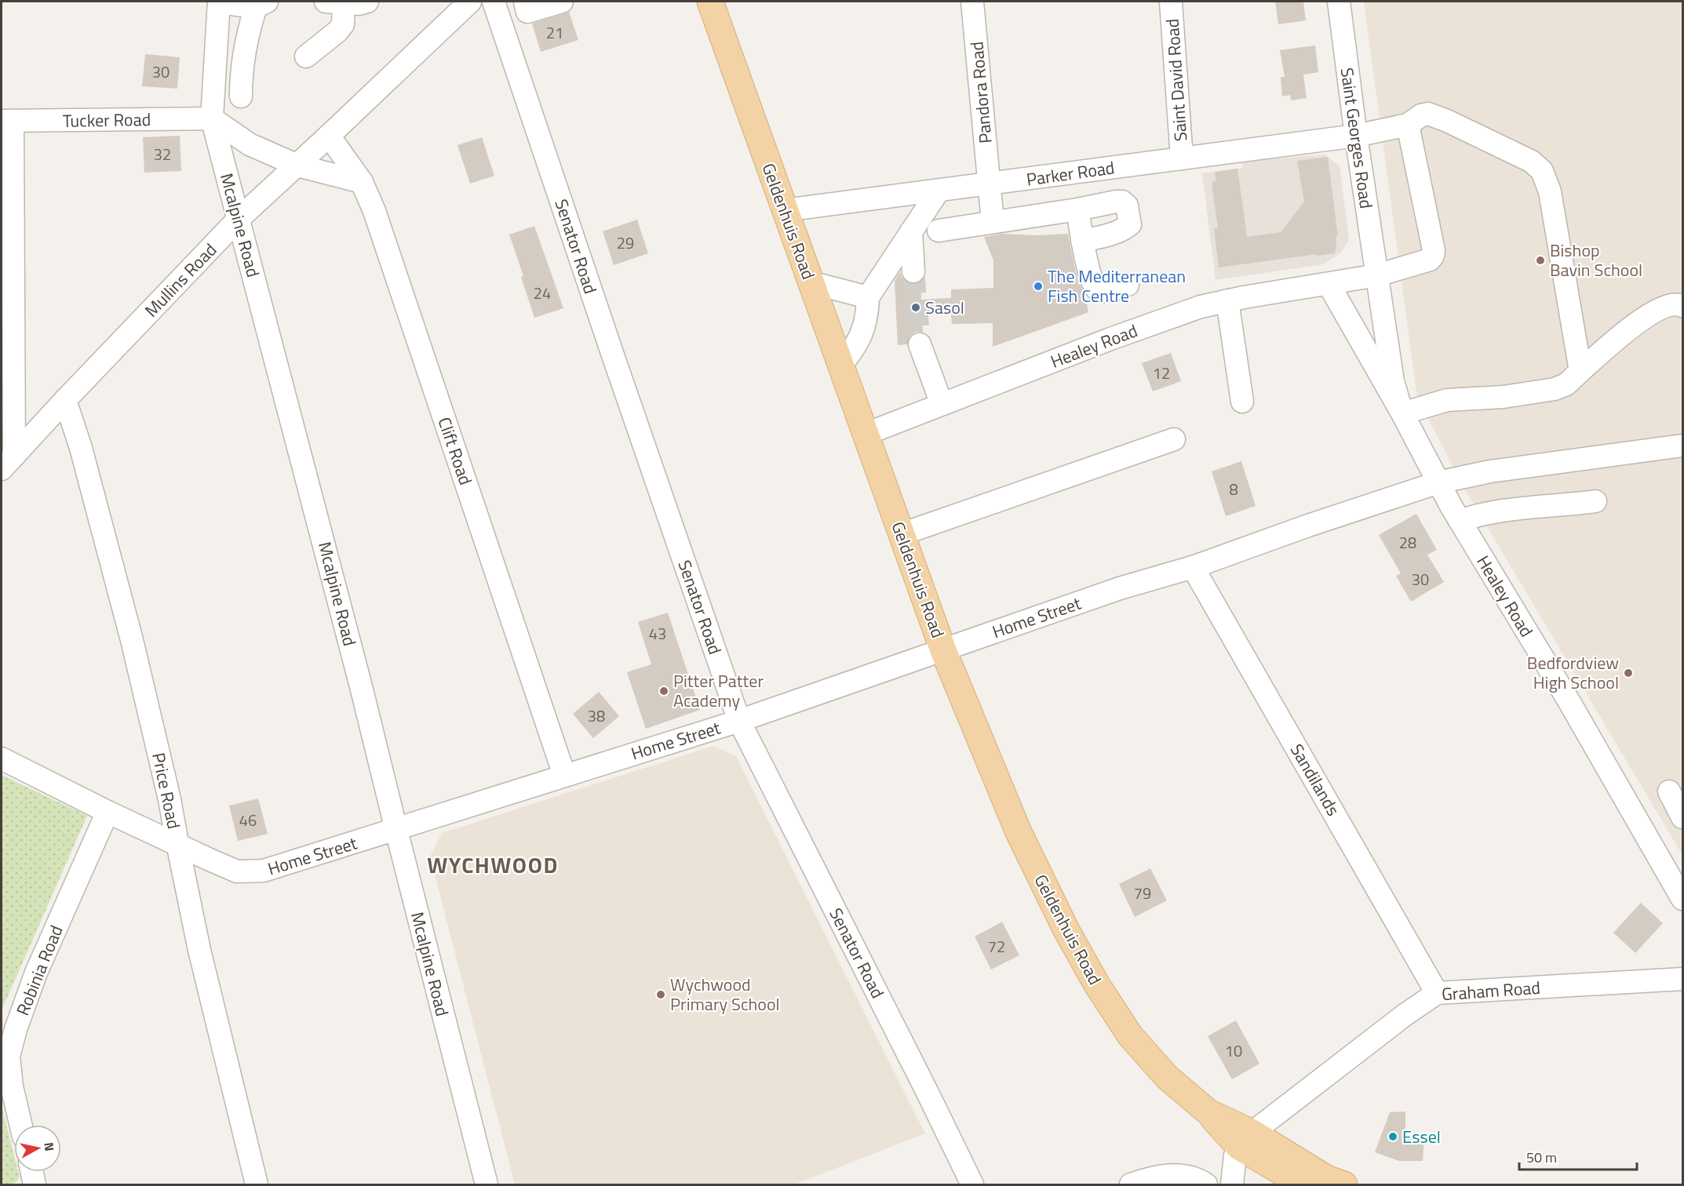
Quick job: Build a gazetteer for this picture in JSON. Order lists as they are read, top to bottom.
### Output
{
  "streets": {
    "main road": ["Geldenhuis Road"],
    "street": [
      "Saint David Road",
      "Pandora Road",
      "Tucker Road",
      "Saint Georges Road",
      "Parker Road",
      "Mcalpine Road",
      "Senator Road",
      "Mullins Road",
      "Healey Road",
      "Clift Road",
      "Home Street",
      "Sandilands",
      "Price Road",
      "Robinia Road",
      "Graham Road"
    ]
  },
  "crossings": [
    ["Saint David Road", "Parker Road"],
    ["Pandora Road", "Parker Road"],
    ["Tucker Road", "Mcalpine Road"],
    ["Saint Georges Road", "Parker Road"],
    ["Saint Georges Road", "Healey Road"],
    ["Parker Road", "Geldenhuis Road"],
    ["Geldenhuis Road", "Healey Road"],
    ["Geldenhuis Road", "Home Street"],
    ["Geldenhuis Road", "Graham Road"],
    ["Mcalpine Road", "Mullins Road"],
    ["Mcalpine Road", "Home Street"],
    ["Senator Road", "Home Street"],
    ["Mullins Road", "Clift Road"],
    ["Mullins Road", "Price Road"],
    ["Healey Road", "Home Street"],
    ["Clift Road", "Home Street"],
    ["Home Street", "Sandilands"],
    ["Home Street", "Price Road"],
    ["Home Street", "Robinia Road"],
    ["Sandilands", "Graham Road"]
  ],
  "districts": ["WYCHWOOD"],
  "places": [
    "Bishop Bavin School",
    "The Mediterranean Fish Centre",
    "Sasol",
    "Bedfordview High School",
    "Pitter Patter Academy",
    "Wychwood Primary School",
    "Essel"
  ],
  "house_numbers": [
    "21",
    "30",
    "32",
    "29",
    "24",
    "12",
    "8",
    "28",
    "30",
    "43",
    "38",
    "46",
    "79",
    "72",
    "10"
  ],
  "scale_bar": "50 m",
  "north": "right"
}
